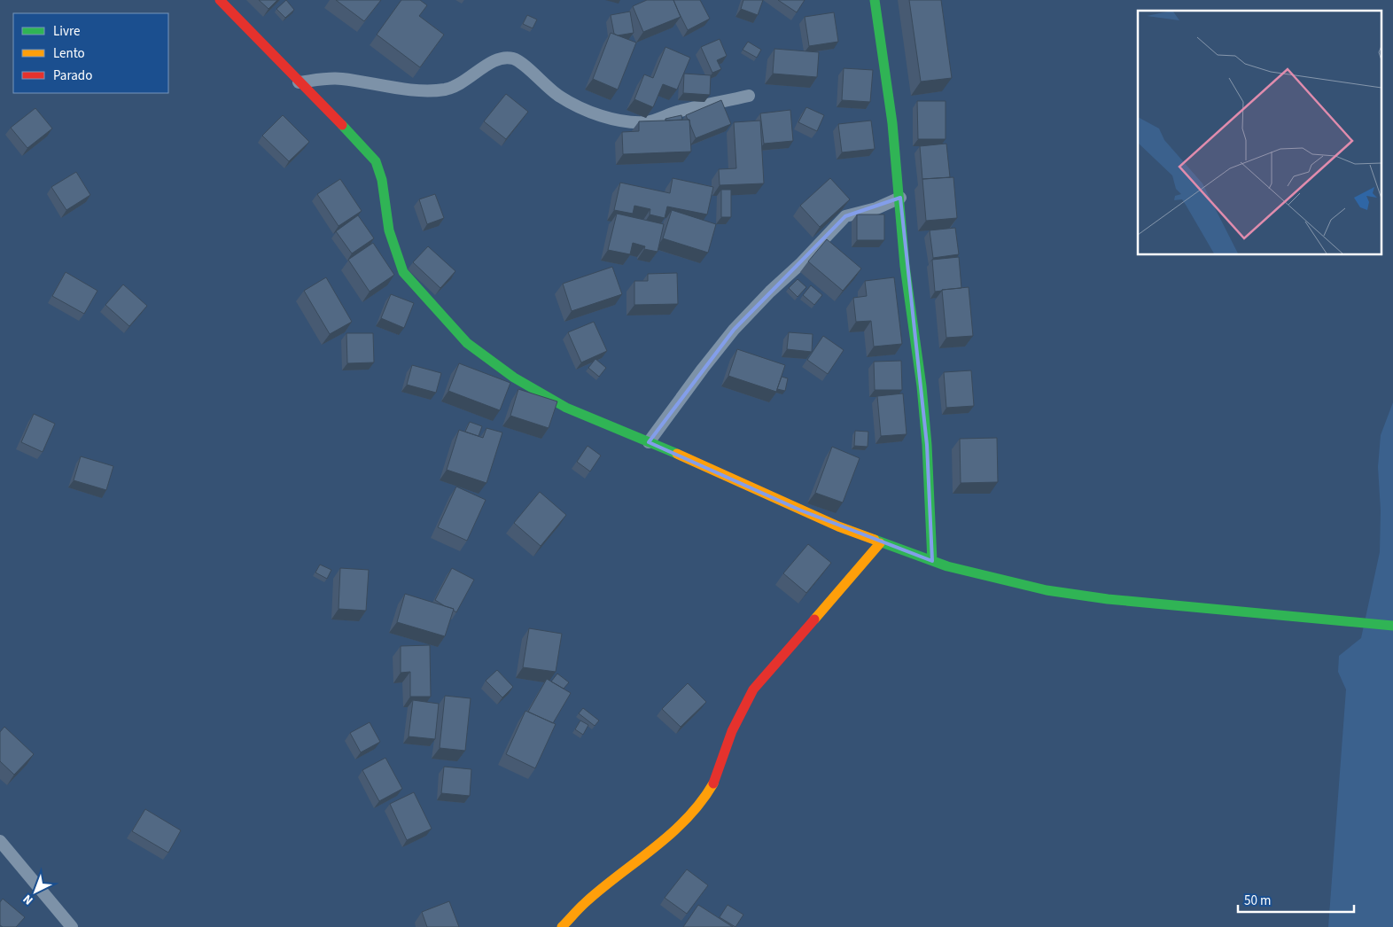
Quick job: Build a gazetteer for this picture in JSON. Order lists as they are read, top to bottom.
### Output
{
  "legend": ["Livre", "Lento", "Parado"],
  "scale_bar": "50 m",
  "north": "bottom left"
}
